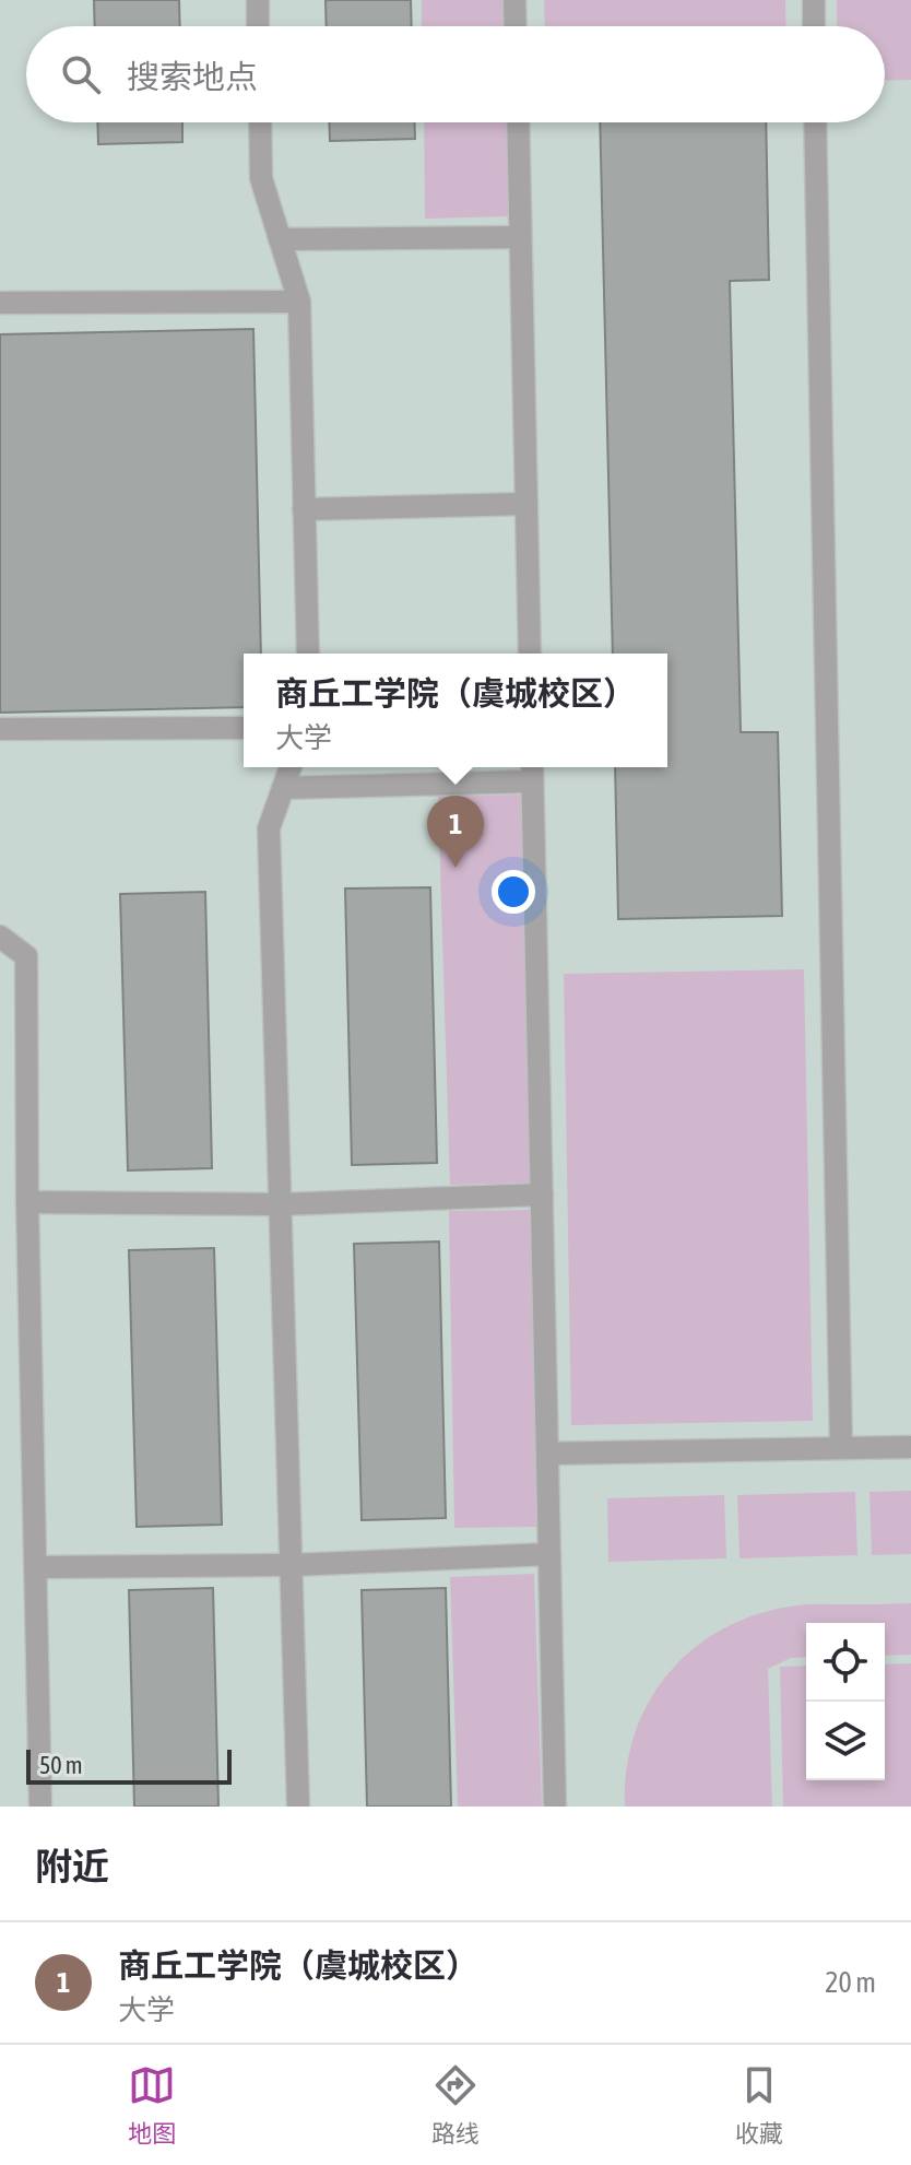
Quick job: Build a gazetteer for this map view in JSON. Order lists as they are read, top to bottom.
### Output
{
  "scale_bar": "50 m",
  "page": {
    "search": "搜索地点",
    "popup": ["商丘工学院（虞城校区）", "大学"],
    "pins": "1",
    "scale": "50 m",
    "heading": "附近",
    "list": [
      {
        "mark": "1",
        "name": "商丘工学院（虞城校区）",
        "note": "大学",
        "value": "20 m"
      }
    ],
    "nav": ["地图", "路线", "收藏"]
  }
}
